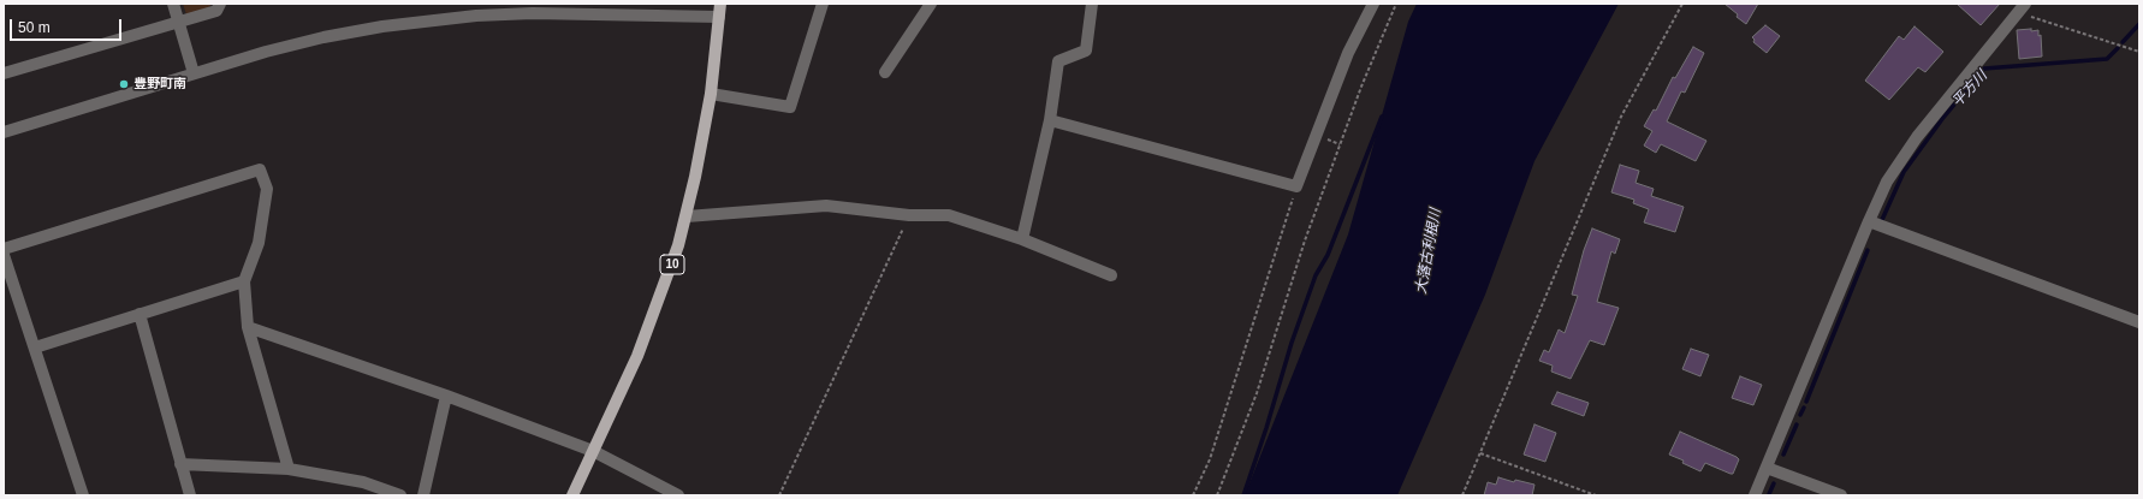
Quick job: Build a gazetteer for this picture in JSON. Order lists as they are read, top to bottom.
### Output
{
  "streets": {
    "main road": ["10"]
  },
  "water": ["平方川", "大落古利根川"],
  "places": ["豊野町南"],
  "scale_bar": "50 m"
}
